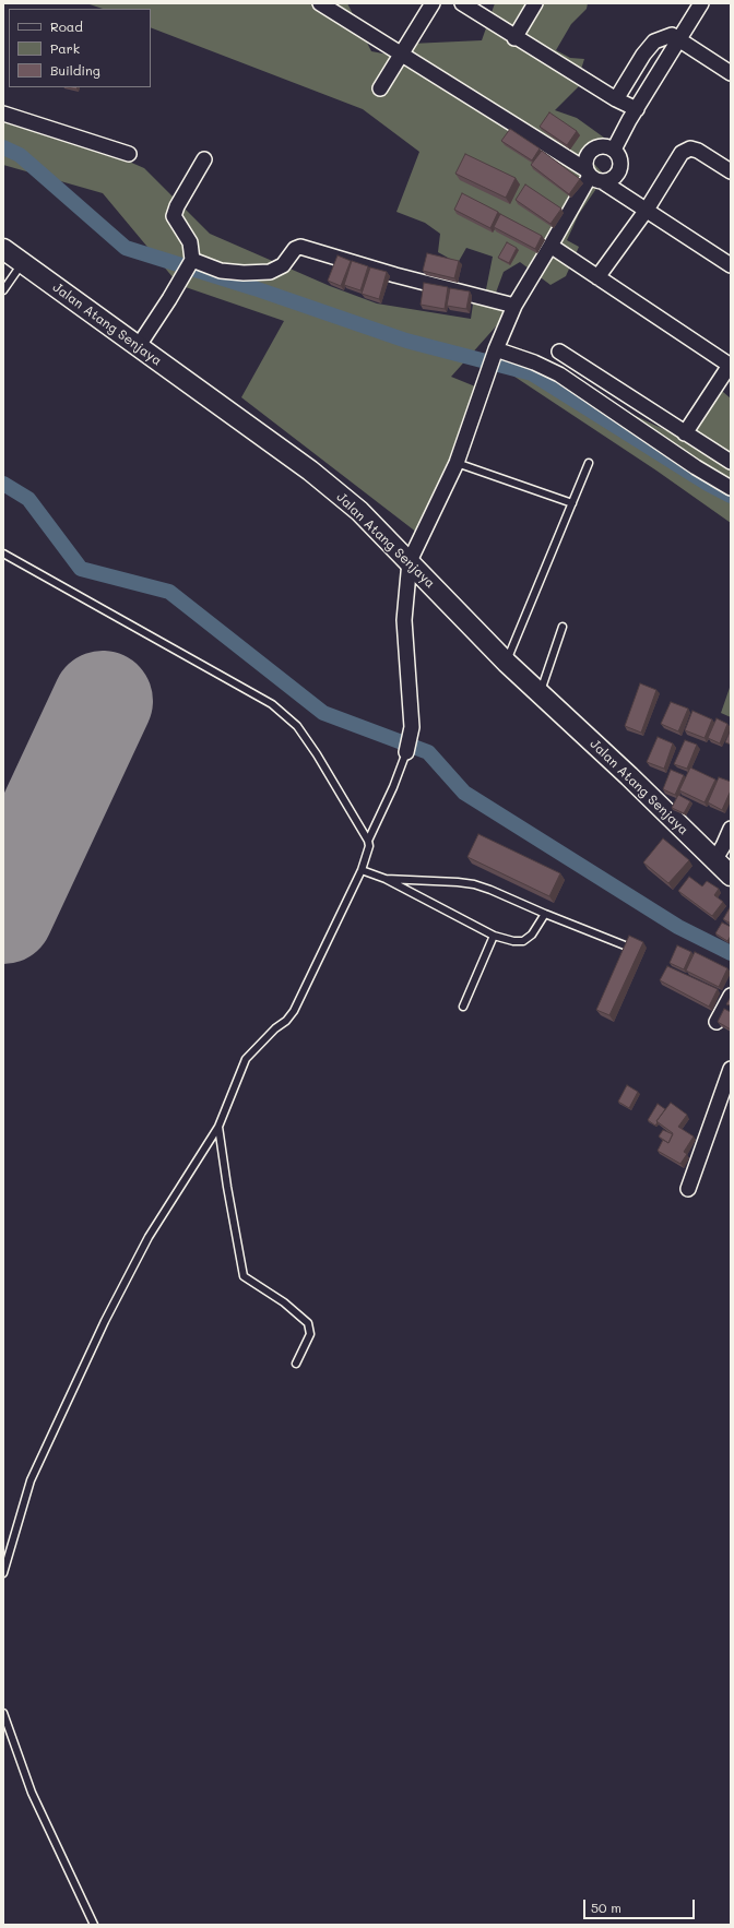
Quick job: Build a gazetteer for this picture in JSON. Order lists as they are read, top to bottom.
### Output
{
  "streets": {
    "main road": ["Jalan Atang Senjaya"]
  },
  "legend": ["Road", "Park", "Building"],
  "scale_bar": "50 m"
}
